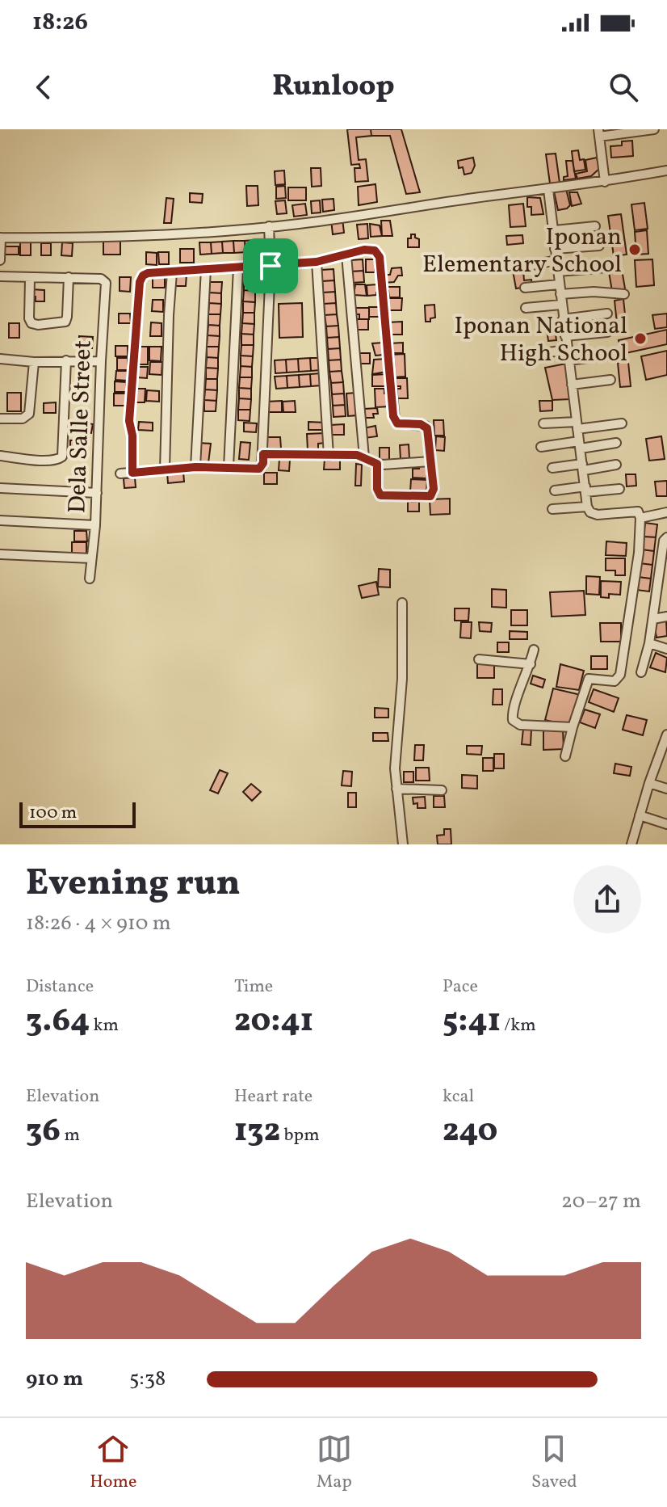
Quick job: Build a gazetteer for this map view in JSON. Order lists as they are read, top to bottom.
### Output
{
  "streets": {
    "street": ["Dela Salle Street"]
  },
  "places": ["Iponan Elementary School", "Iponan National High School"],
  "scale_bar": "100 m",
  "page": {
    "status": "18:26",
    "header": "Runloop",
    "scale": "100 m",
    "heading": ["Evening run", "18:26 · 4 × 910 m"],
    "stats": [
      ["Distance", "3.64 km"],
      ["Time", "20:41"],
      ["Pace", "5:41 /km"],
      ["Elevation", "36 m"],
      ["Heart rate", "132 bpm"],
      ["kcal", "240"]
    ],
    "chart": ["Elevation", "20–27 m"],
    "list": [
      {
        "name": "910 m",
        "note": "5:38"
      }
    ],
    "tabs": ["Home", "Map", "Saved"]
  }
}
